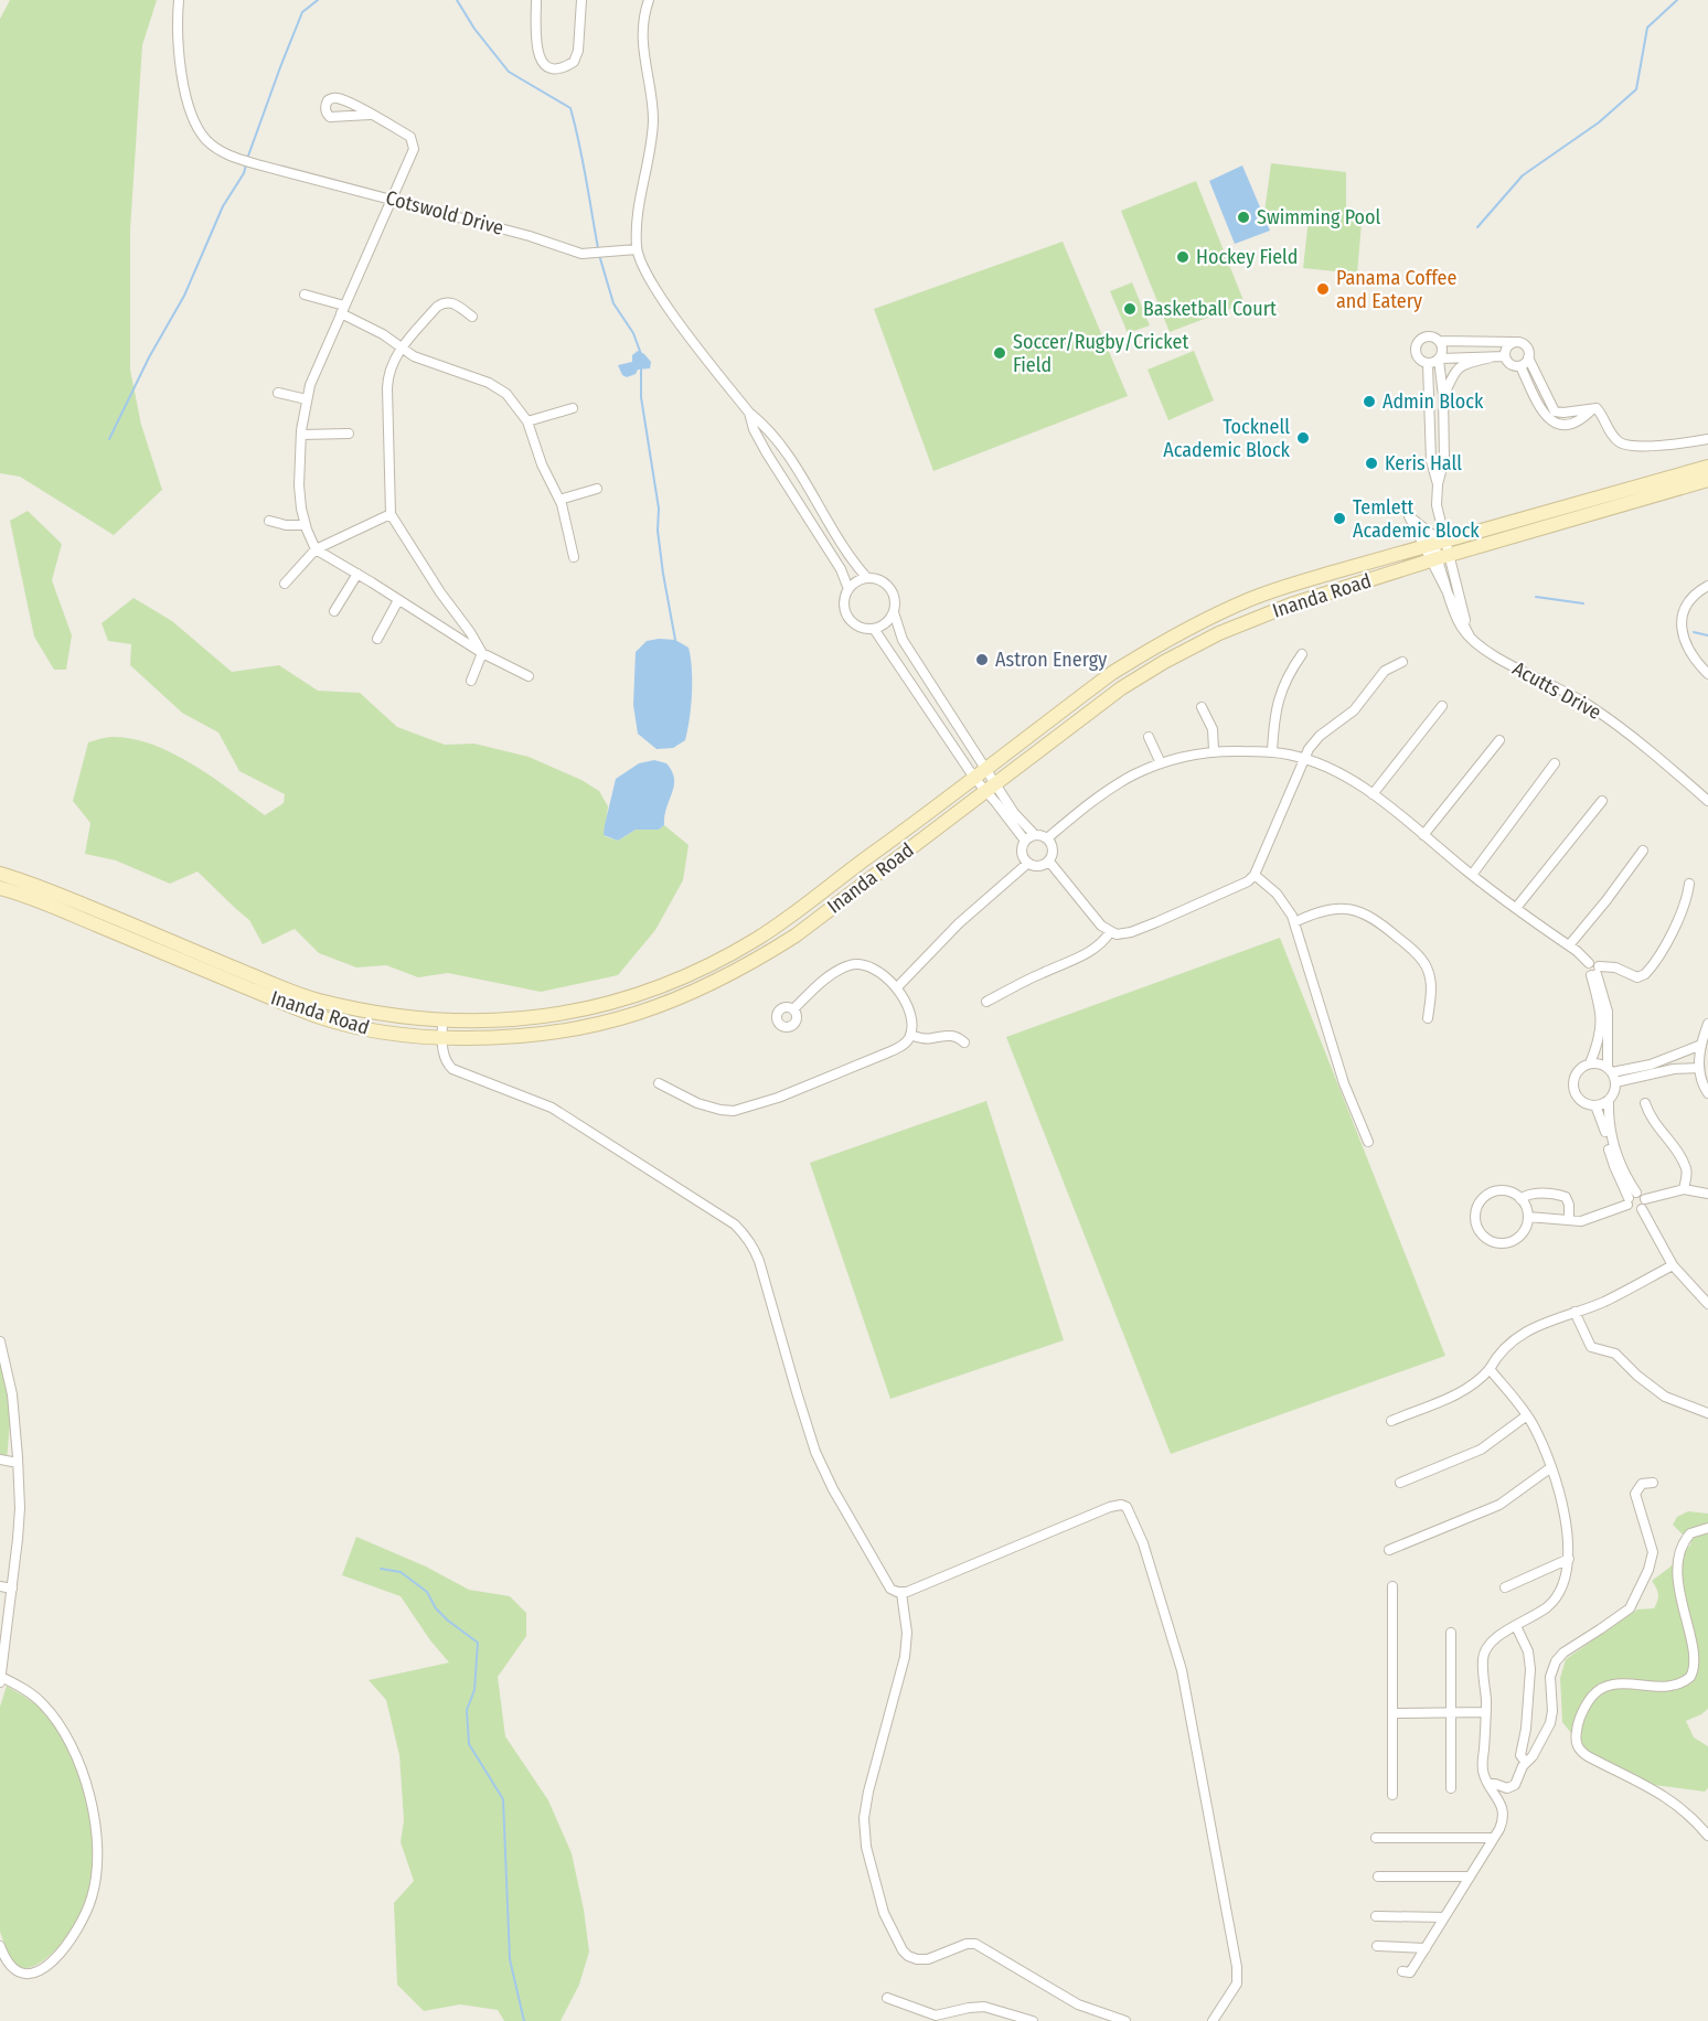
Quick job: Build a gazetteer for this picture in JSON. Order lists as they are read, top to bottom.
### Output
{
  "streets": {
    "main road": ["Inanda Road"],
    "street": ["Cotswold Drive", "Acutts Drive"]
  },
  "crossings": [
    ["Inanda Road", "Acutts Drive"]
  ],
  "places": [
    "Swimming Pool",
    "Hockey Field",
    "Panama Coffee and Eatery",
    "Basketball Court",
    "Soccer/Rugby/Cricket Field",
    "Admin Block",
    "Tocknell Academic Block",
    "Keris Hall",
    "Temlett Academic Block",
    "Astron Energy"
  ]
}
